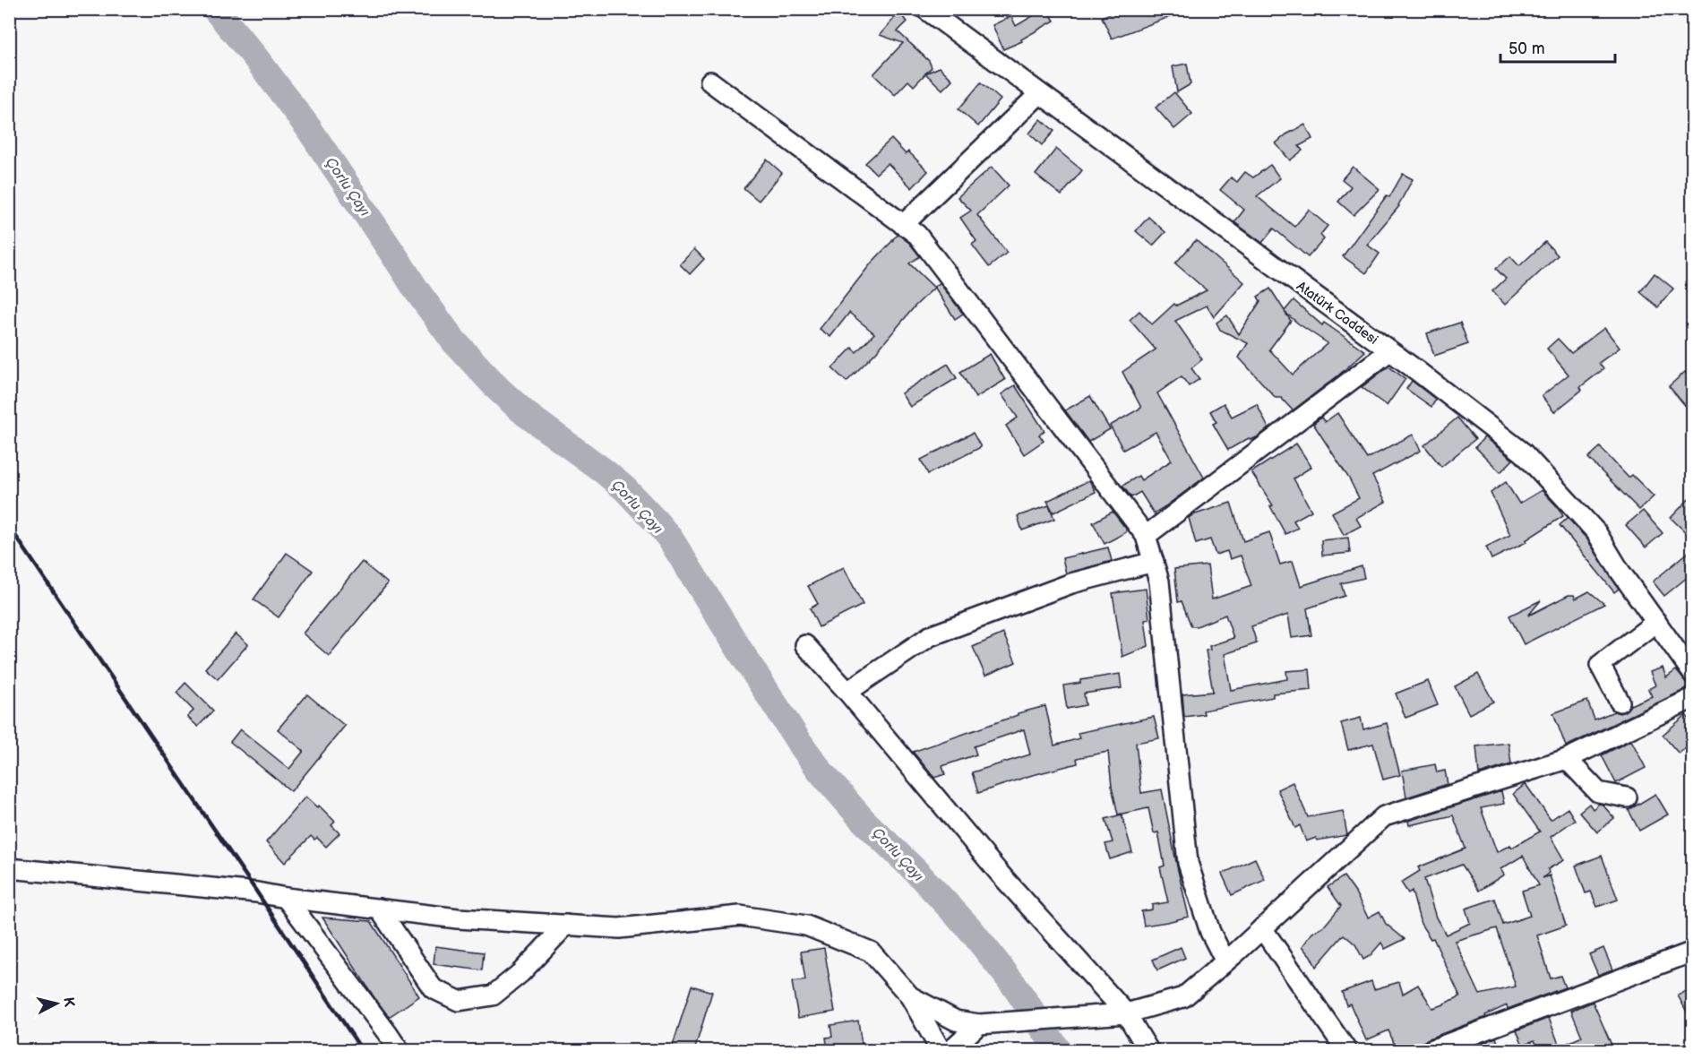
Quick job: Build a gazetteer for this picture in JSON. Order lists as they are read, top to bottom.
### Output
{
  "streets": {
    "street": ["Atatürk Caddesi"]
  },
  "water": ["Çorlu Çayı"],
  "scale_bar": "50 m",
  "north": "right"
}
